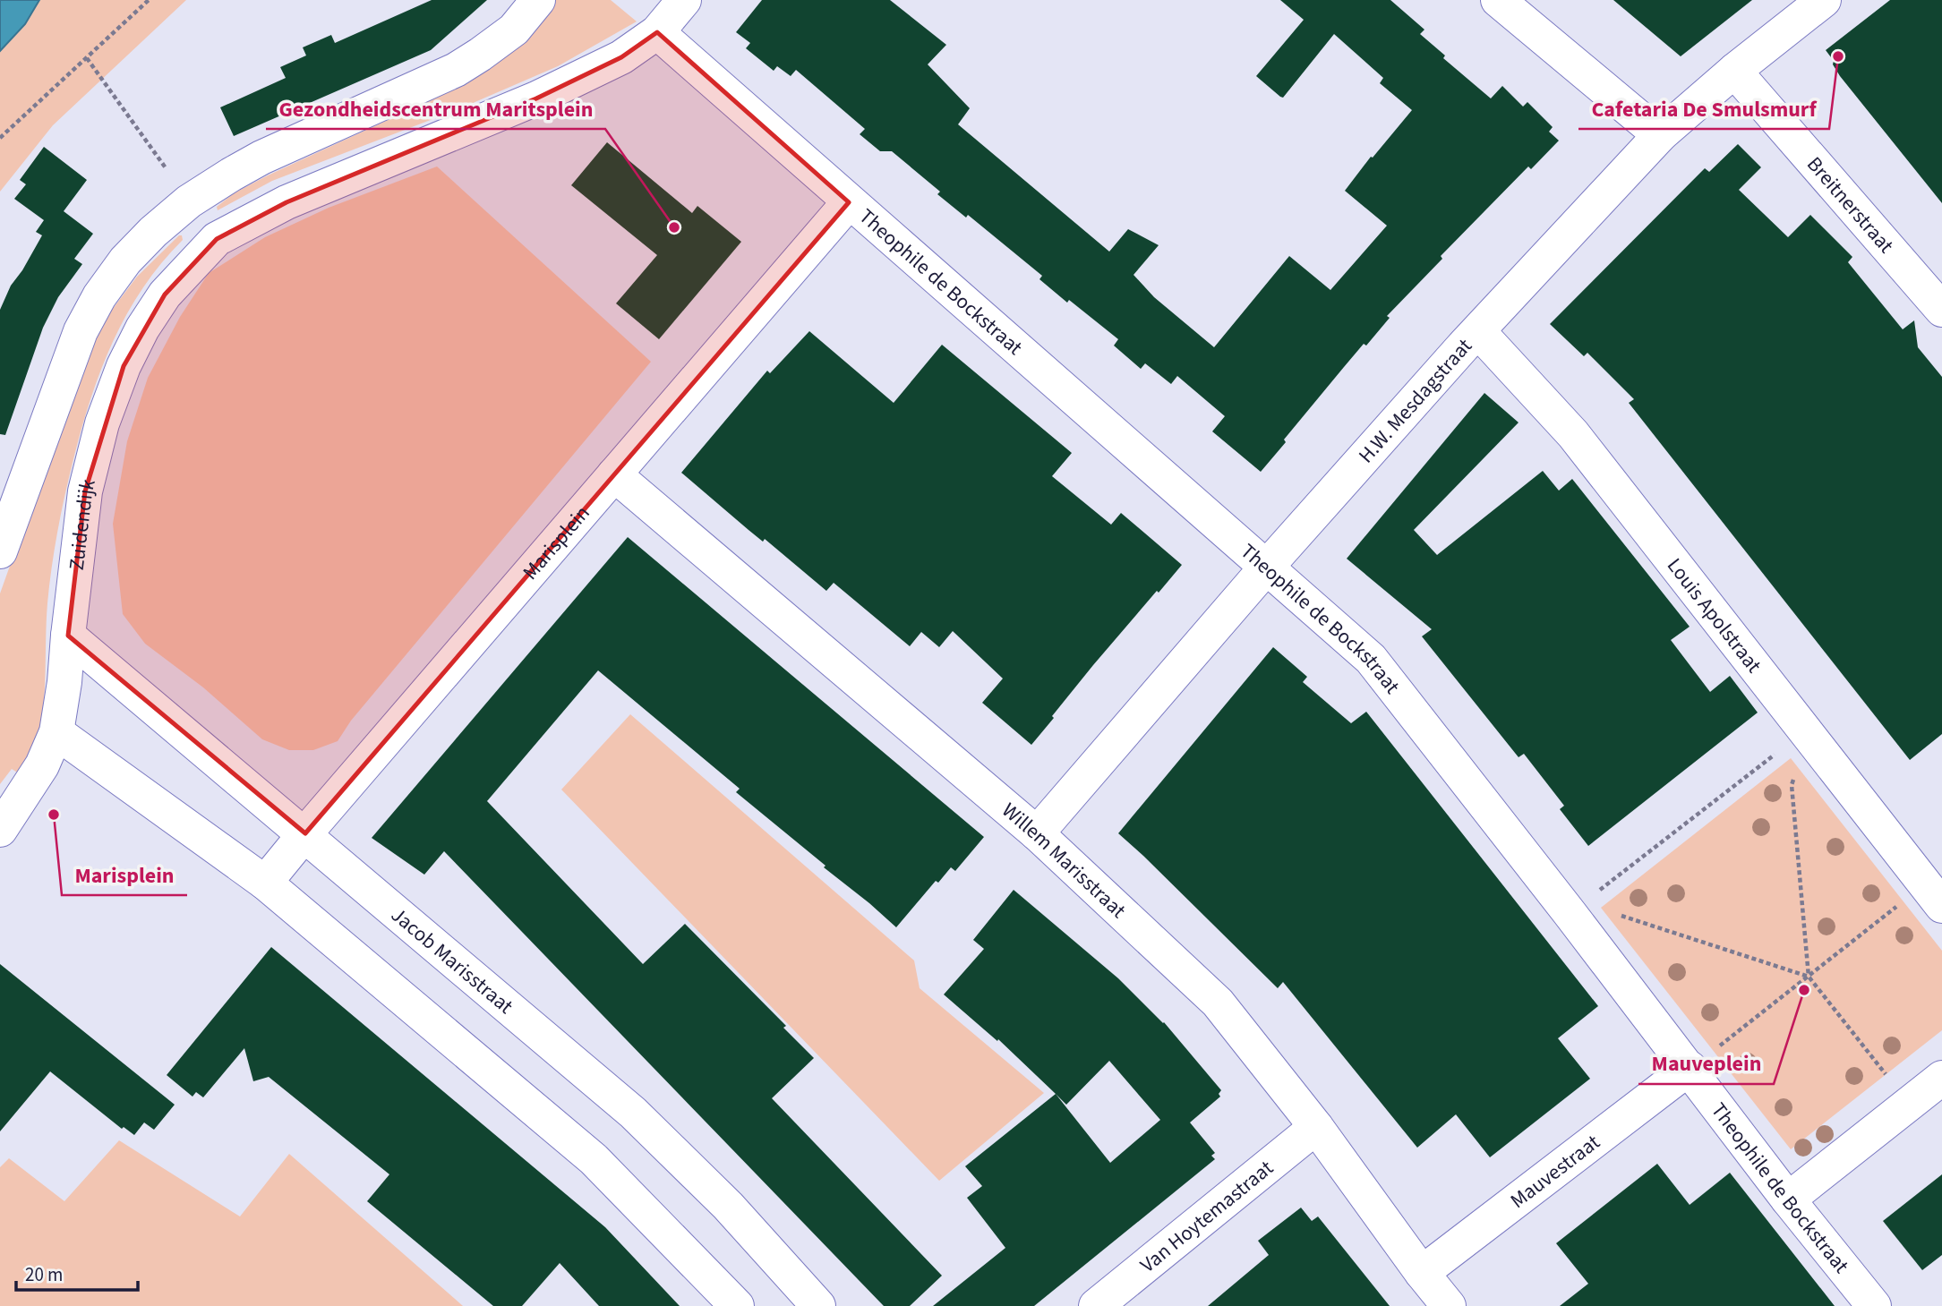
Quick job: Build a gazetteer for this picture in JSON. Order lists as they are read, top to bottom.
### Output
{
  "streets": {
    "street": [
      "Breitnerstraat",
      "Theophile de Bockstraat",
      "H.W. Mesdagstraat",
      "Zuidendijk",
      "Marisplein",
      "Louis Apolstraat",
      "Willem Marisstraat",
      "Jacob Marisstraat",
      "Mauvestraat",
      "Van Hoytemastraat"
    ]
  },
  "crossings": [
    ["Breitnerstraat", "H.W. Mesdagstraat"],
    ["Theophile de Bockstraat", "H.W. Mesdagstraat"],
    ["Theophile de Bockstraat", "Zuidendijk"],
    ["Theophile de Bockstraat", "Marisplein"],
    ["Theophile de Bockstraat", "Mauvestraat"],
    ["H.W. Mesdagstraat", "Louis Apolstraat"],
    ["H.W. Mesdagstraat", "Willem Marisstraat"],
    ["Zuidendijk", "Jacob Marisstraat"],
    ["Marisplein", "Willem Marisstraat"],
    ["Marisplein", "Jacob Marisstraat"],
    ["Willem Marisstraat", "Mauvestraat"],
    ["Willem Marisstraat", "Van Hoytemastraat"]
  ],
  "places": [
    "Cafetaria De Smulsmurf",
    "Gezondheidscentrum Maritsplein",
    "Marisplein",
    "Mauveplein"
  ],
  "scale_bar": "20 m"
}
